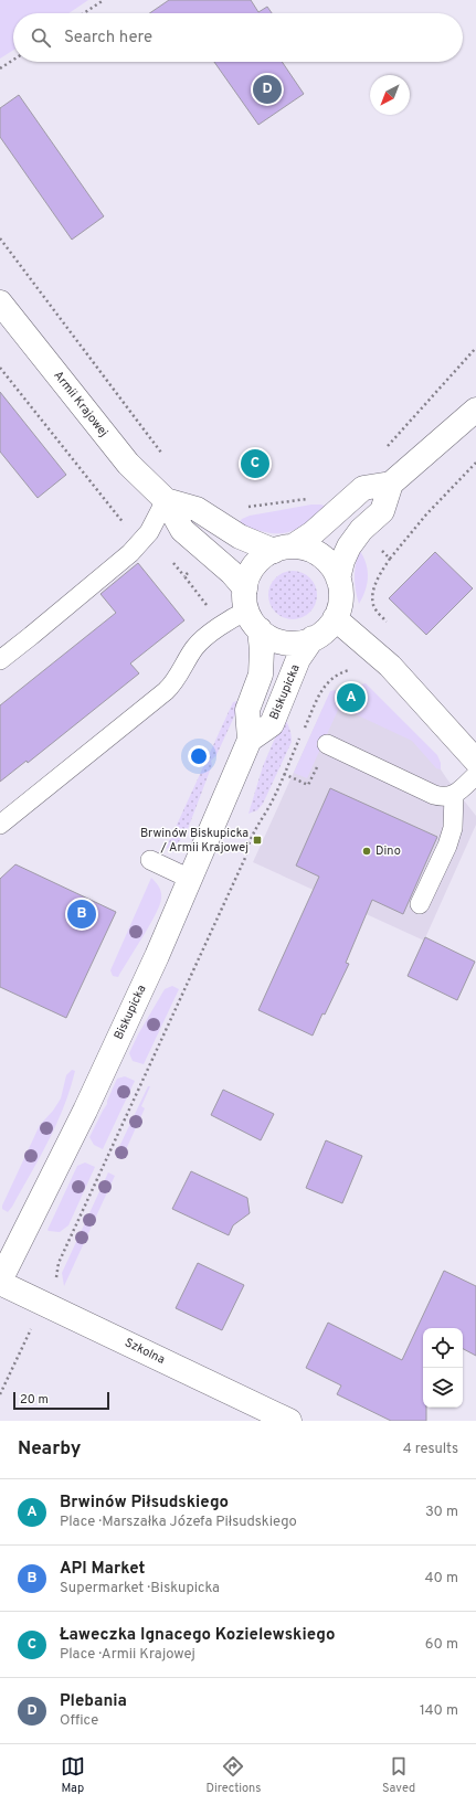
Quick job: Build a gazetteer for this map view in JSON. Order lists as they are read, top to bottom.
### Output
{
  "streets": {
    "main road": ["Armii Krajowej", "Biskupicka", "Szkolna"]
  },
  "crossings": [
    ["Armii Krajowej", "Biskupicka"],
    ["Biskupicka", "Szkolna"]
  ],
  "places": {
    "transit": ["Brwinów Biskupicka / Armii Krajowej"],
    "other": ["Dino"]
  },
  "scale_bar": "20 m",
  "north": "bottom left",
  "page": {
    "search": "Search here",
    "pins": [
      "D",
      "C",
      "A",
      "B"
    ],
    "scale": "20 m",
    "heading": ["Nearby", "4 results"],
    "list": [
      {
        "mark": "A",
        "name": "Brwinów Piłsudskiego",
        "note": "Place · Marszałka Józefa Piłsudskiego",
        "value": "30 m"
      },
      {
        "mark": "B",
        "name": "API Market",
        "note": "Supermarket · Biskupicka",
        "value": "40 m"
      },
      {
        "mark": "C",
        "name": "Ławeczka Ignacego Kozielewskiego",
        "note": "Place · Armii Krajowej",
        "value": "60 m"
      },
      {
        "mark": "D",
        "name": "Plebania",
        "note": "Office",
        "value": "140 m"
      }
    ],
    "nav": ["Map", "Directions", "Saved"]
  }
}
